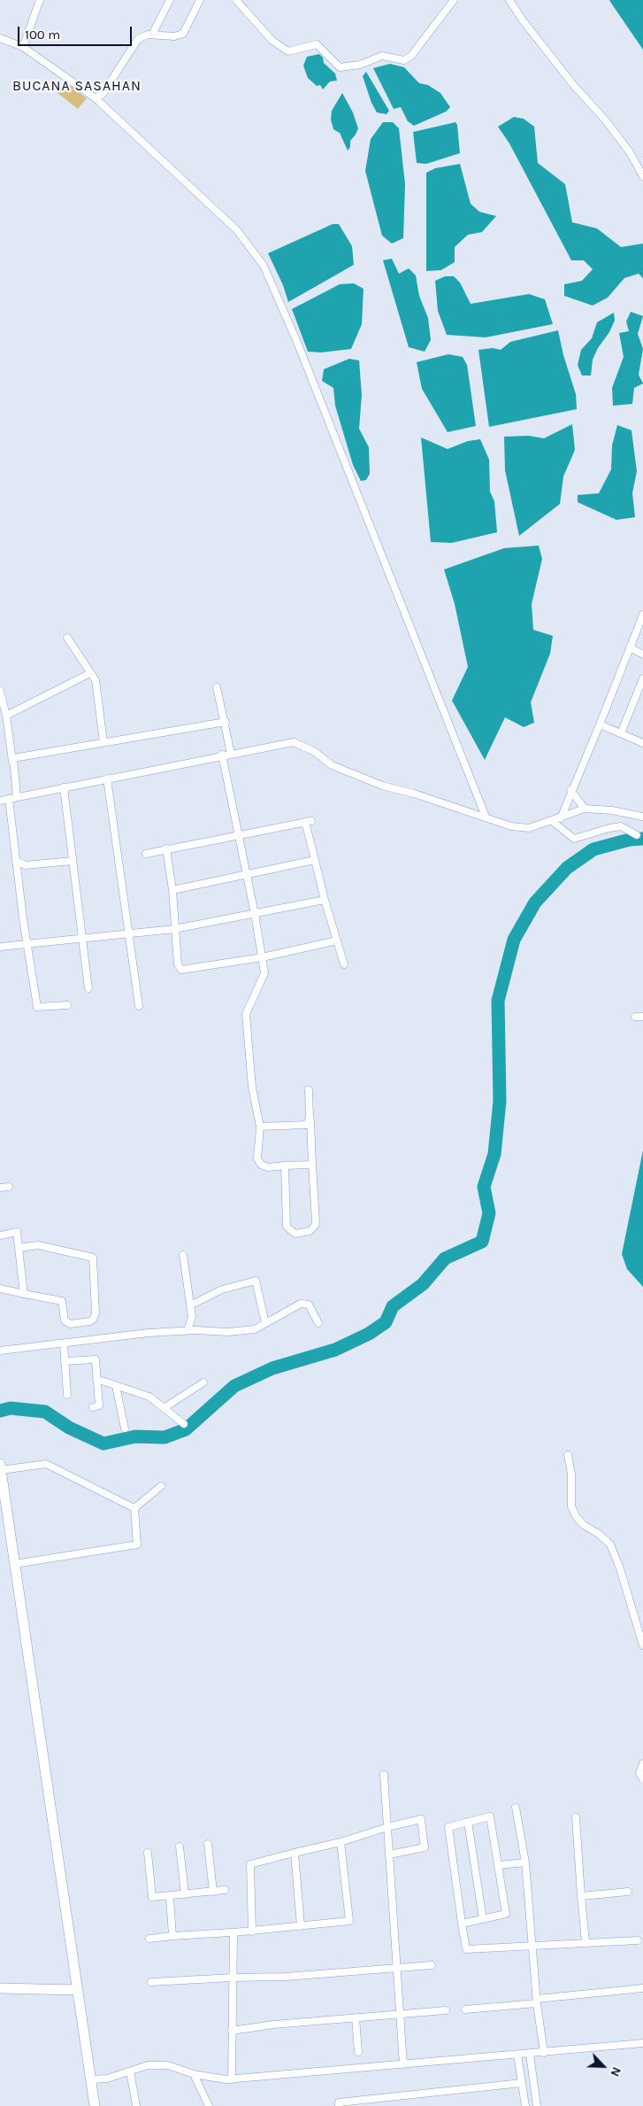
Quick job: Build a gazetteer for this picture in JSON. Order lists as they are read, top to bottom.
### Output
{
  "districts": ["BUCANA SASAHAN"],
  "scale_bar": "100 m",
  "north": "bottom right"
}
